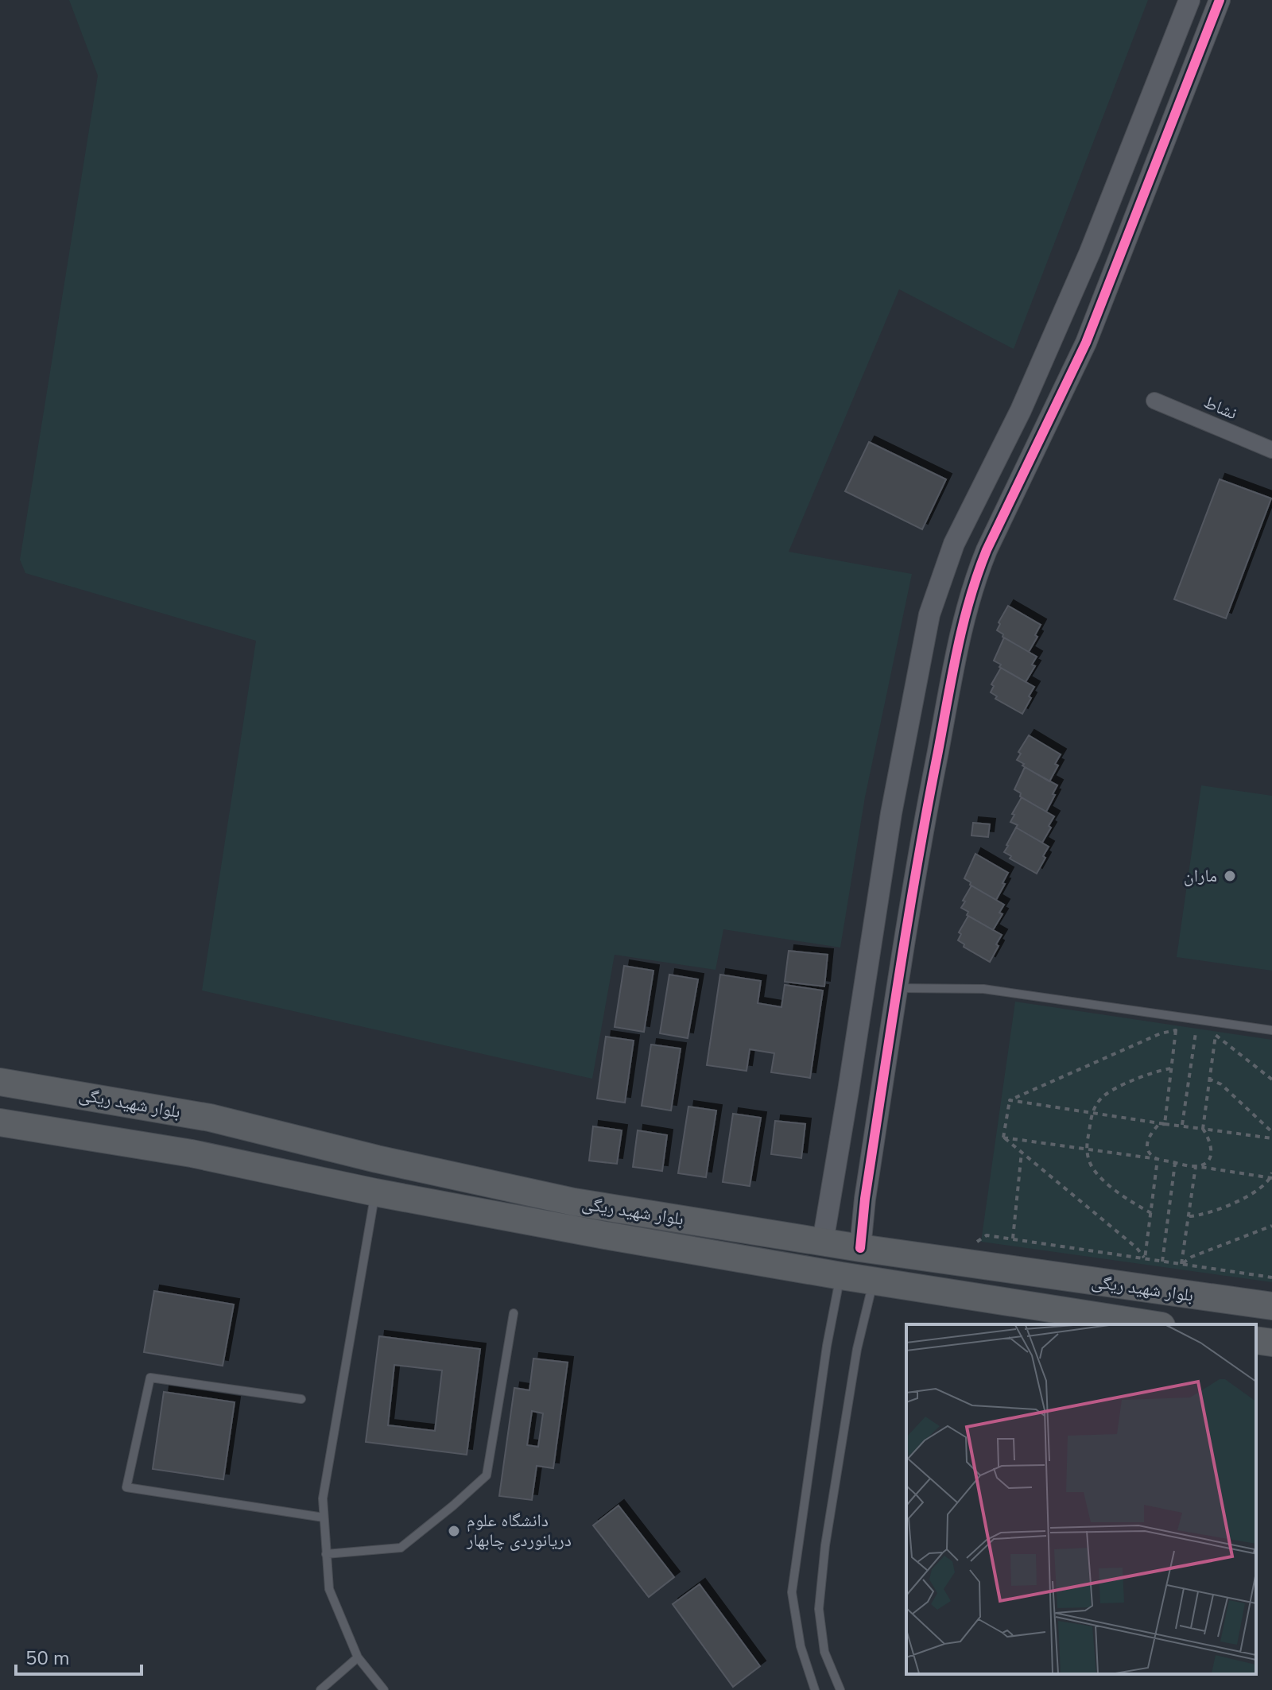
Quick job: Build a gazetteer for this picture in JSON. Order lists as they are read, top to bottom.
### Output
{
  "streets": {
    "highway": ["بلوار شهید ریگی"],
    "street": ["نشاط"]
  },
  "places": ["ماران", "دانشگاه علوم دریانوردی چابهار"],
  "scale_bar": "50 m"
}
